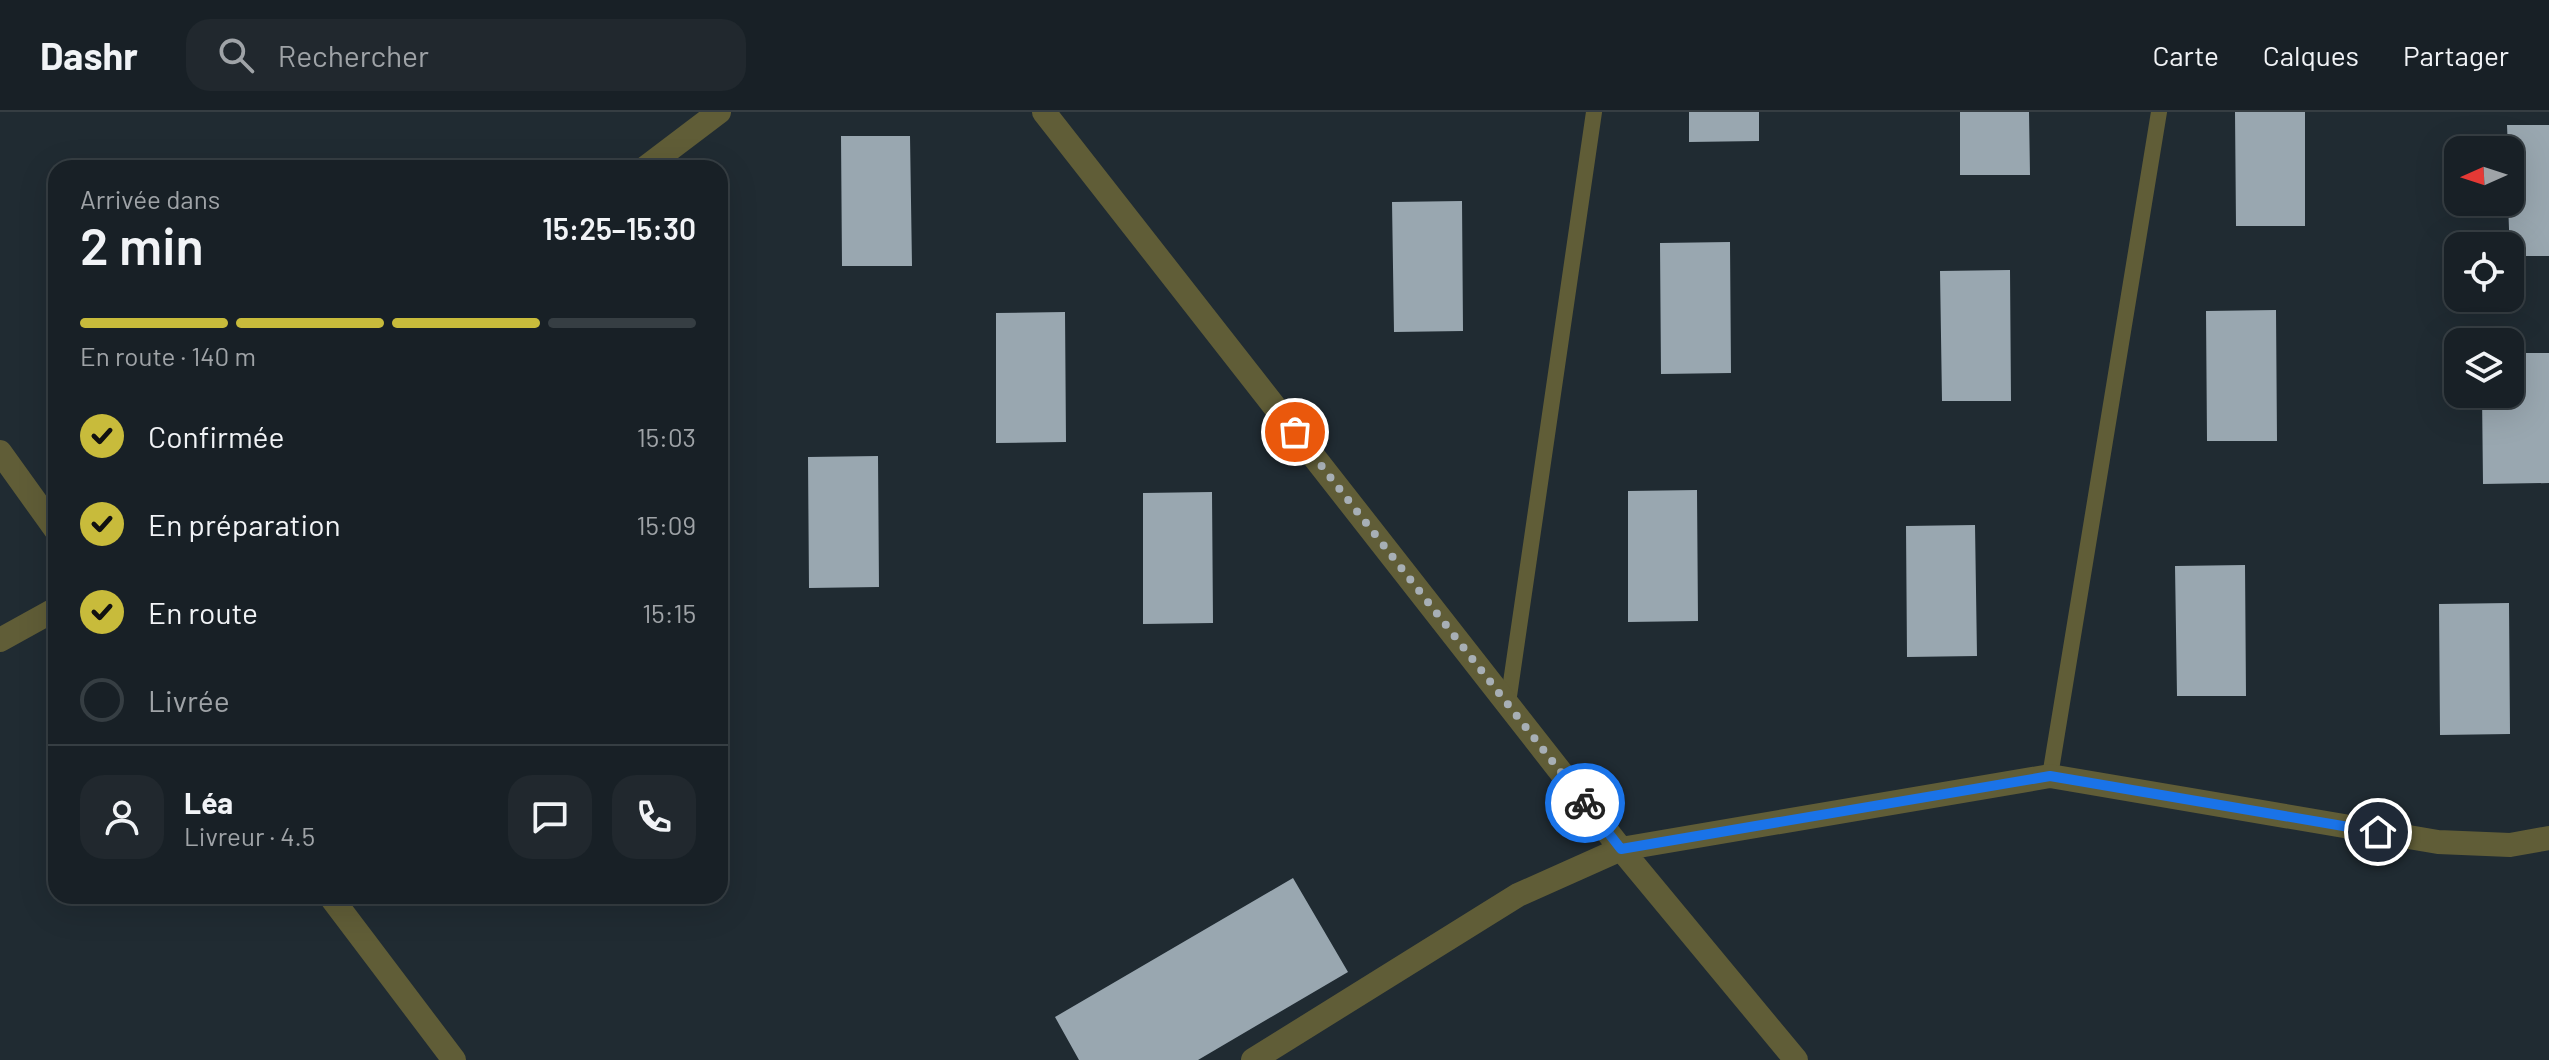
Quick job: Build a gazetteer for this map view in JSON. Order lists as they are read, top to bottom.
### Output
{
  "north": "left",
  "page": {
    "header": "Dashr",
    "search": "Rechercher",
    "nav": ["Carte", "Calques", "Partager"],
    "heading": ["2 min", "Arrivée dans", "15:25–15:30"],
    "panel": ["Léa", "Livreur · 4.5"],
    "bar": "En route · 140 m",
    "list": [
      ["Confirmée", "15:03"],
      ["En préparation", "15:09"],
      ["En route", "15:15"],
      "Livrée"
    ]
  }
}
